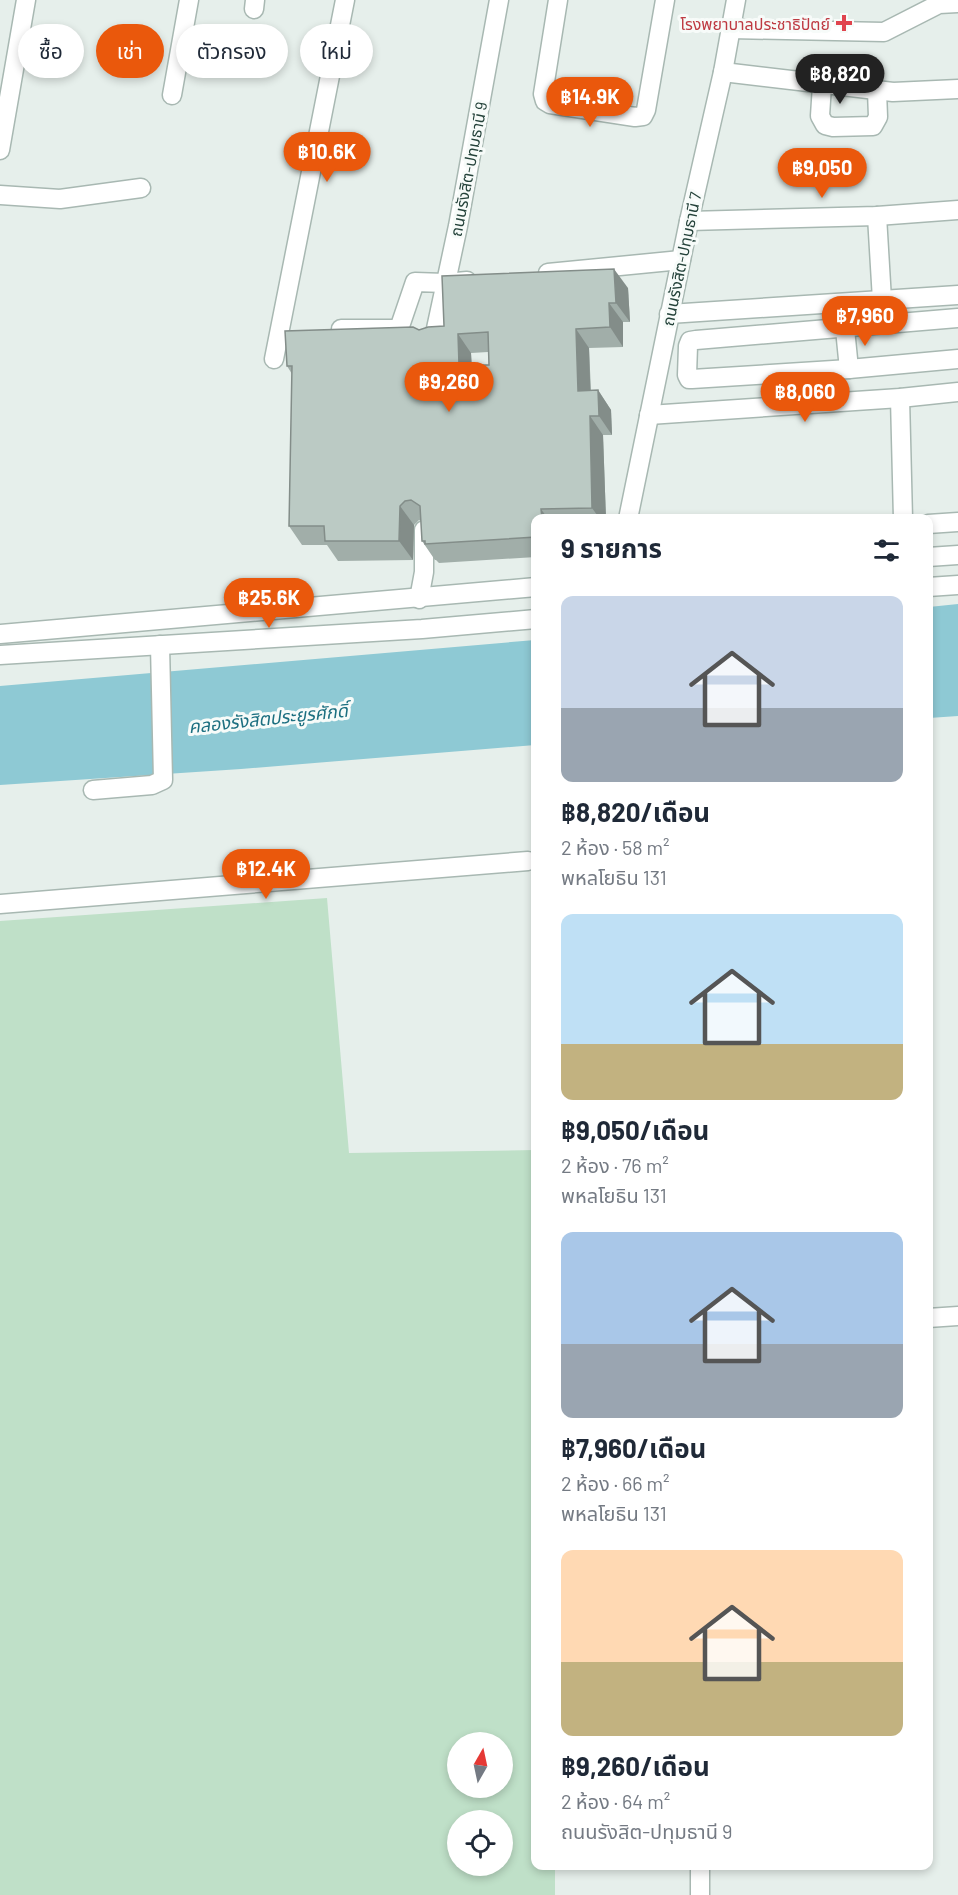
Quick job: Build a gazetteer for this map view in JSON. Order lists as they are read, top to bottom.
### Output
{
  "streets": {
    "street": ["ถนนรังสิต-ปทุมธานี 9", "ถนนรังสิต-ปทุมธานี 7"]
  },
  "water": ["คลองรังสิตประยูรศักดิ์"],
  "places": {
    "health": ["โรงพยาบาลประชาธิปัตย์"]
  },
  "north": "top",
  "page": {
    "chip": [
      "ซื้อ",
      "เช่า",
      "ตัวกรอง",
      "ใหม่"
    ],
    "price": [
      "฿8,820",
      "฿14.9K",
      "฿10.6K",
      "฿9,050",
      "฿7,960",
      "฿9,260",
      "฿8,060",
      "฿25.6K",
      "฿12.4K"
    ],
    "heading": "9 รายการ",
    "list": [
      {
        "name": "฿8,820/เดือน",
        "note": "2 ห้อง · 58 m² · พหลโยธิน 131"
      },
      {
        "name": "฿9,050/เดือน",
        "note": "2 ห้อง · 76 m² · พหลโยธิน 131"
      },
      {
        "name": "฿7,960/เดือน",
        "note": "2 ห้อง · 66 m² · พหลโยธิน 131"
      },
      {
        "name": "฿9,260/เดือน",
        "note": "2 ห้อง · 64 m² · ถนนรังสิต-ปทุมธานี 9"
      }
    ]
  }
}
